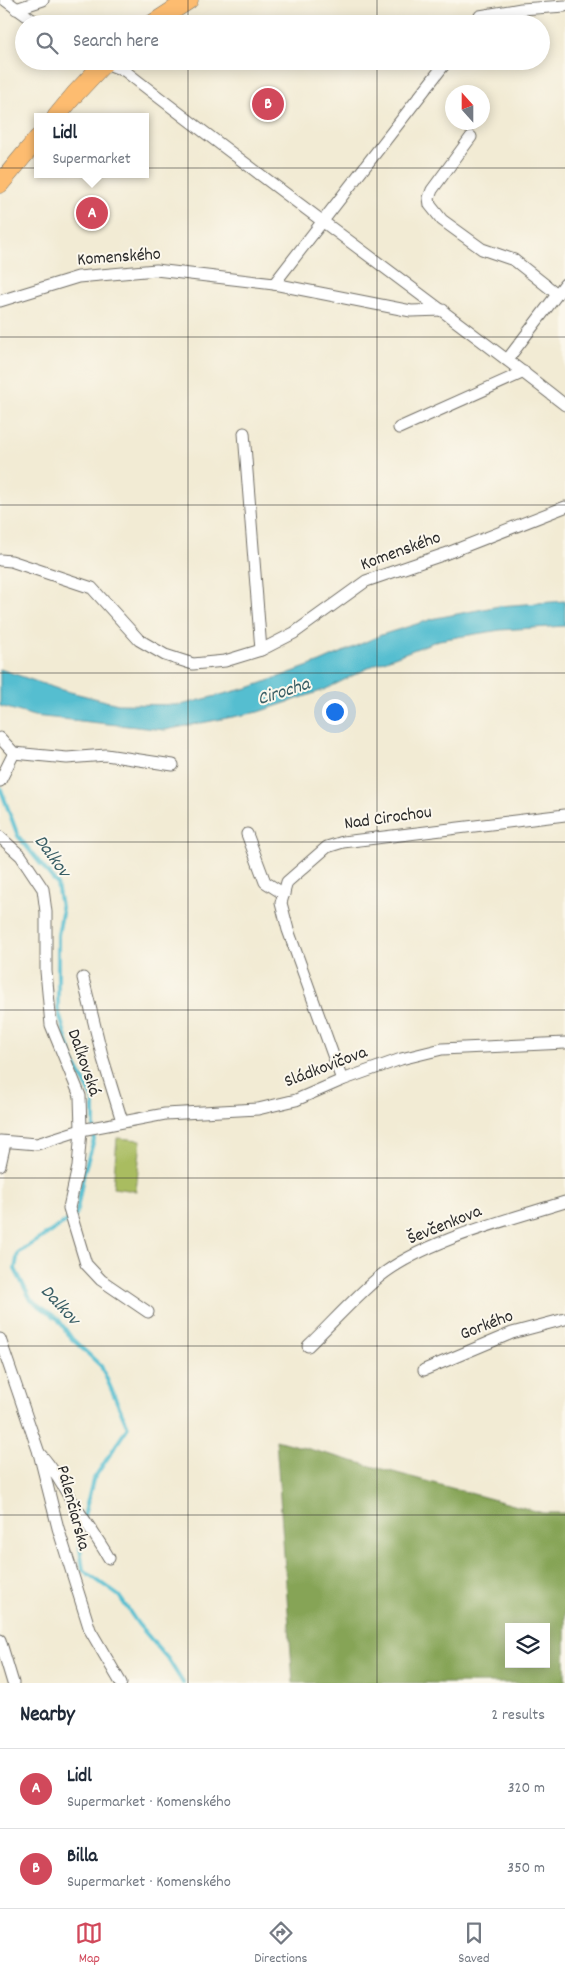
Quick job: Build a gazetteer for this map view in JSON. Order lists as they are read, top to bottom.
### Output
{
  "streets": {
    "street": [
      "Komenského",
      "Nad Cirochou",
      "Daľkovská",
      "Sládkovičova",
      "Ševčenkova",
      "Gorkého",
      "Pálenčiarska"
    ]
  },
  "crossings": [
    ["Daľkovská", "Sládkovičova"]
  ],
  "water": ["Cirocha", "Dalkov"],
  "north": "top",
  "page": {
    "search": "Search here",
    "pins": ["B", "A"],
    "popup": ["Lidl", "Supermarket"],
    "heading": ["Nearby", "2 results"],
    "list": [
      {
        "mark": "A",
        "name": "Lidl",
        "note": "Supermarket · Komenského",
        "value": "320 m"
      },
      {
        "mark": "B",
        "name": "Billa",
        "note": "Supermarket · Komenského",
        "value": "350 m"
      }
    ],
    "nav": ["Map", "Directions", "Saved"]
  }
}
